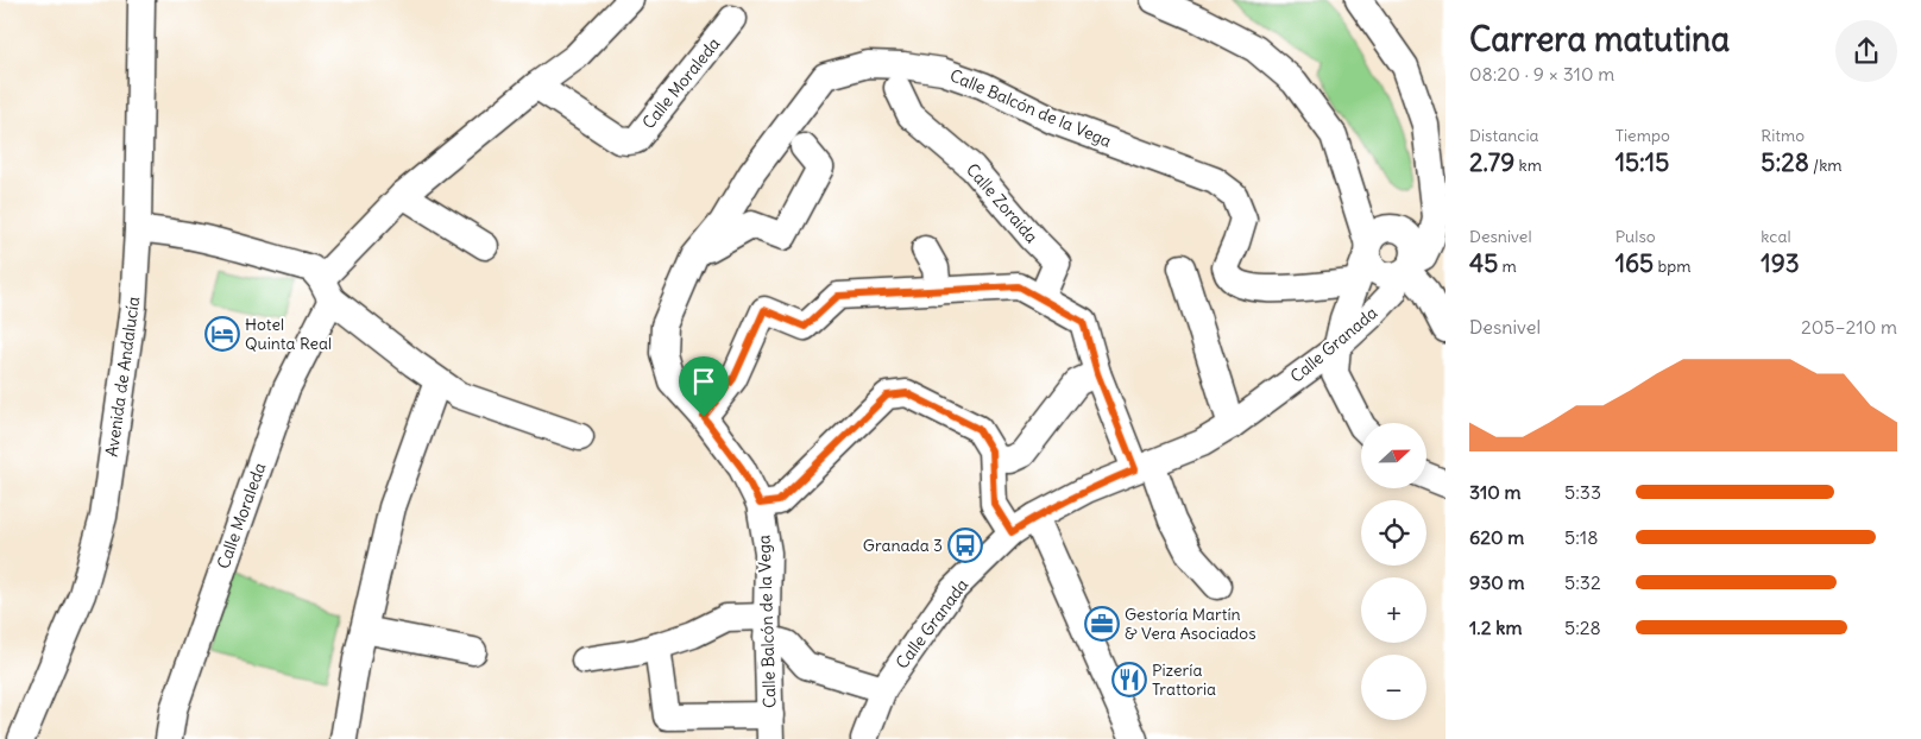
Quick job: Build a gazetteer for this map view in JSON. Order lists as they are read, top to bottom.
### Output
{
  "streets": {
    "street": [
      "Calle Moraleda",
      "Calle Balcón de la Vega",
      "Calle Zoraida",
      "Calle Granada",
      "Avenida de Andalucía"
    ]
  },
  "places": {
    "hotel": ["Hotel Quinta Real"],
    "bus stop": ["Granada 3"],
    "office": ["Gestoría Martín & Vera Asociados"],
    "restaurant": ["Pizería Trattoria"]
  },
  "north": "right",
  "page": {
    "heading": ["Carrera matutina", "08:20 · 9 × 310 m"],
    "stats": [
      ["Distancia", "2.79 km"],
      ["Tiempo", "15:15"],
      ["Ritmo", "5:28 /km"],
      ["Desnivel", "45 m"],
      ["Pulso", "165 bpm"],
      ["kcal", "193"]
    ],
    "chart": ["Desnivel", "205–210 m"],
    "map_buttons": ["+", "−"],
    "list": [
      {
        "name": "310 m",
        "note": "5:33"
      },
      {
        "name": "620 m",
        "note": "5:18"
      },
      {
        "name": "930 m",
        "note": "5:32"
      },
      {
        "name": "1.2 km",
        "note": "5:28"
      }
    ]
  }
}
